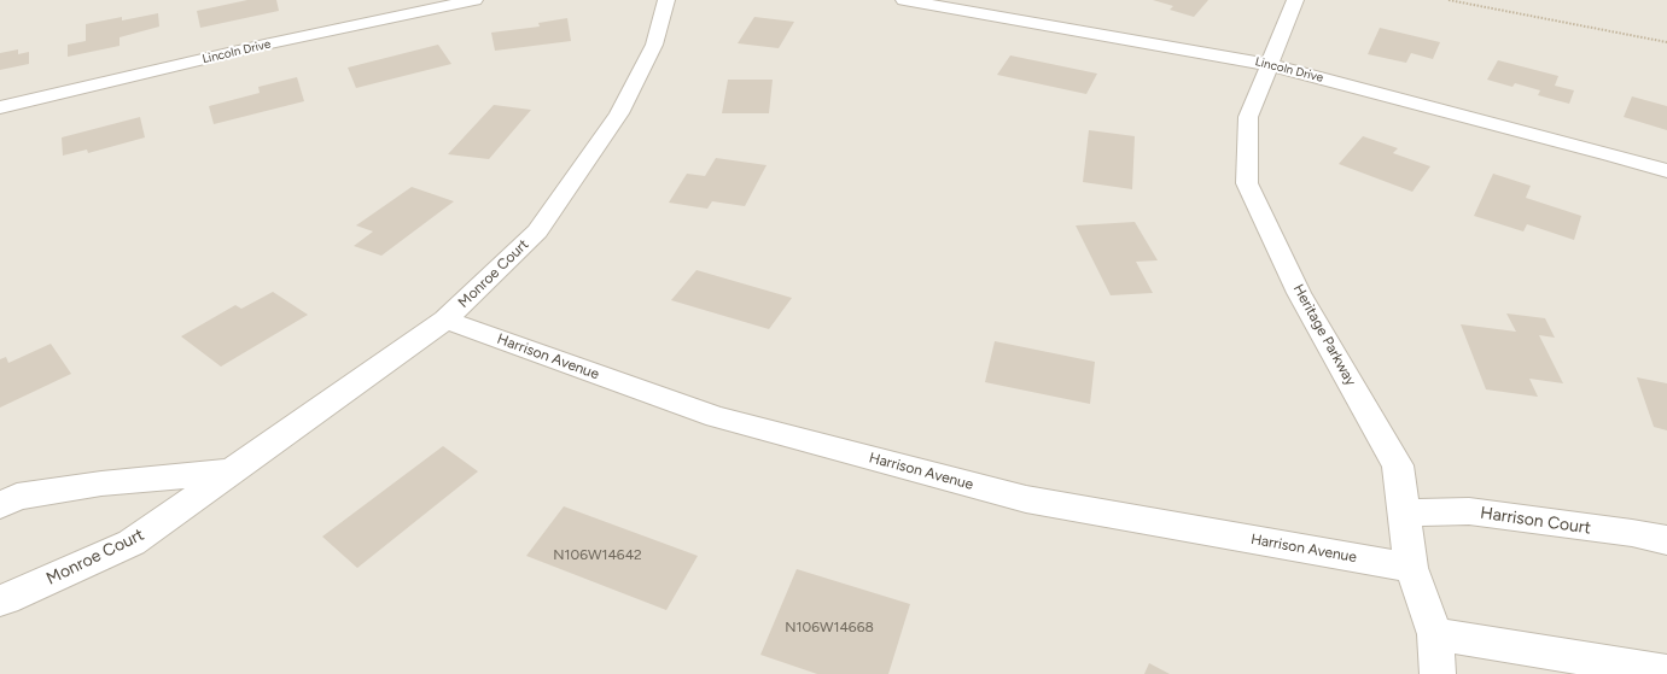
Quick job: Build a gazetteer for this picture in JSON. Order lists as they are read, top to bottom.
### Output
{
  "streets": {
    "street": [
      "Lincoln Drive",
      "Monroe Court",
      "Heritage Parkway",
      "Harrison Avenue",
      "Harrison Court"
    ]
  },
  "crossings": [
    ["Lincoln Drive", "Heritage Parkway"],
    ["Monroe Court", "Harrison Avenue"],
    ["Heritage Parkway", "Harrison Avenue"],
    ["Heritage Parkway", "Harrison Court"]
  ],
  "house_numbers": ["N106W14642", "N106W14668"]
}
